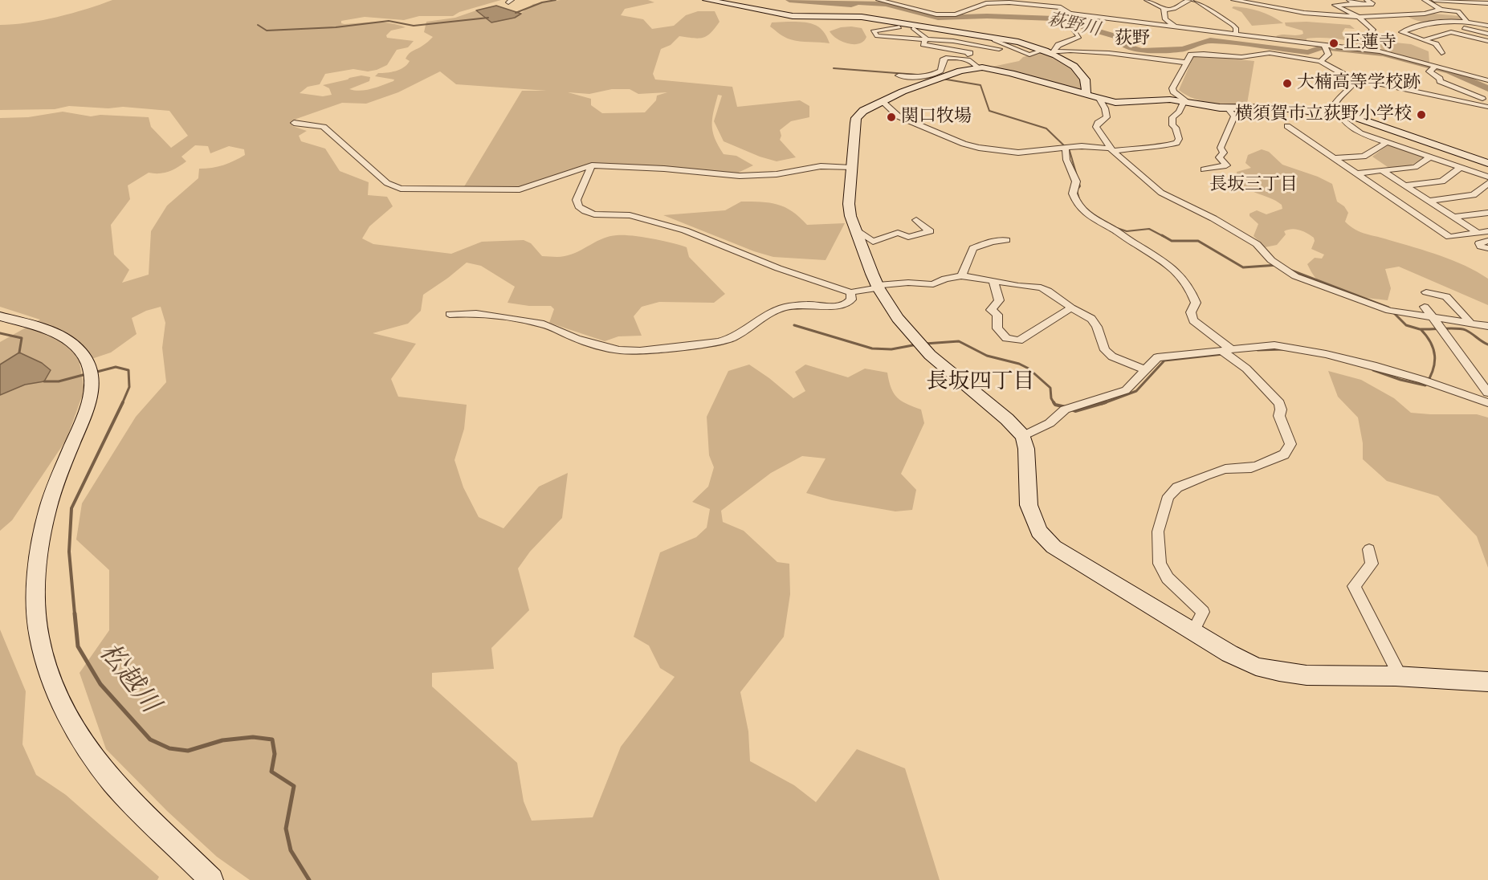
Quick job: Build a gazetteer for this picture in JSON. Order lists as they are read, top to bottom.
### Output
{
  "districts": ["荻野", "長坂三丁目", "長坂四丁目"],
  "water": ["萩野川", "松越川"],
  "places": [
    "正蓮寺",
    "大楠高等学校跡",
    "横須賀市立荻野小学校",
    "関口牧場"
  ]
}
